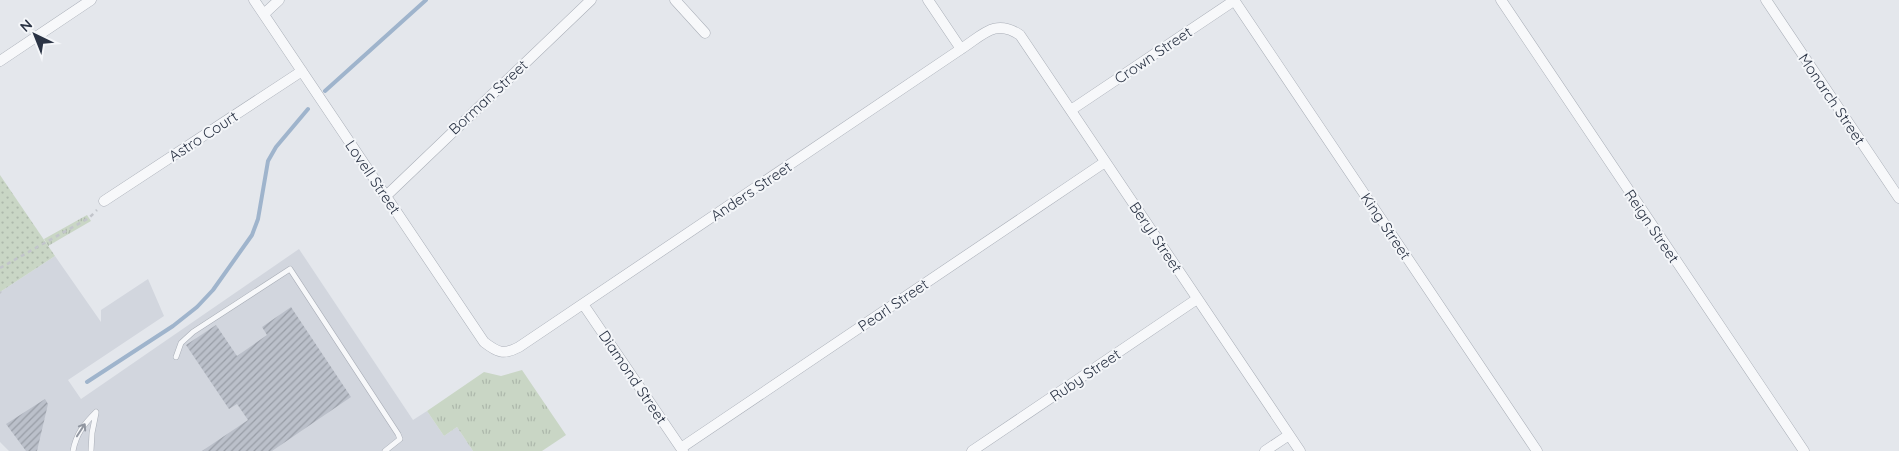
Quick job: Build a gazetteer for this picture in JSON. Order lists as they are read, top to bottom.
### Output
{
  "streets": {
    "street": [
      "Crown Street",
      "Borman Street",
      "Monarch Street",
      "Astro Court",
      "Lovell Street",
      "Anders Street",
      "King Street",
      "Reign Street",
      "Beryl Street",
      "Pearl Street",
      "Ruby Street",
      "Diamond Street"
    ]
  },
  "crossings": [
    ["Crown Street", "King Street"],
    ["Crown Street", "Beryl Street"],
    ["Borman Street", "Lovell Street"],
    ["Astro Court", "Lovell Street"],
    ["Lovell Street", "Anders Street"],
    ["Anders Street", "Beryl Street"],
    ["Anders Street", "Diamond Street"],
    ["Beryl Street", "Pearl Street"],
    ["Beryl Street", "Ruby Street"],
    ["Pearl Street", "Diamond Street"]
  ],
  "north": "top left"
}
